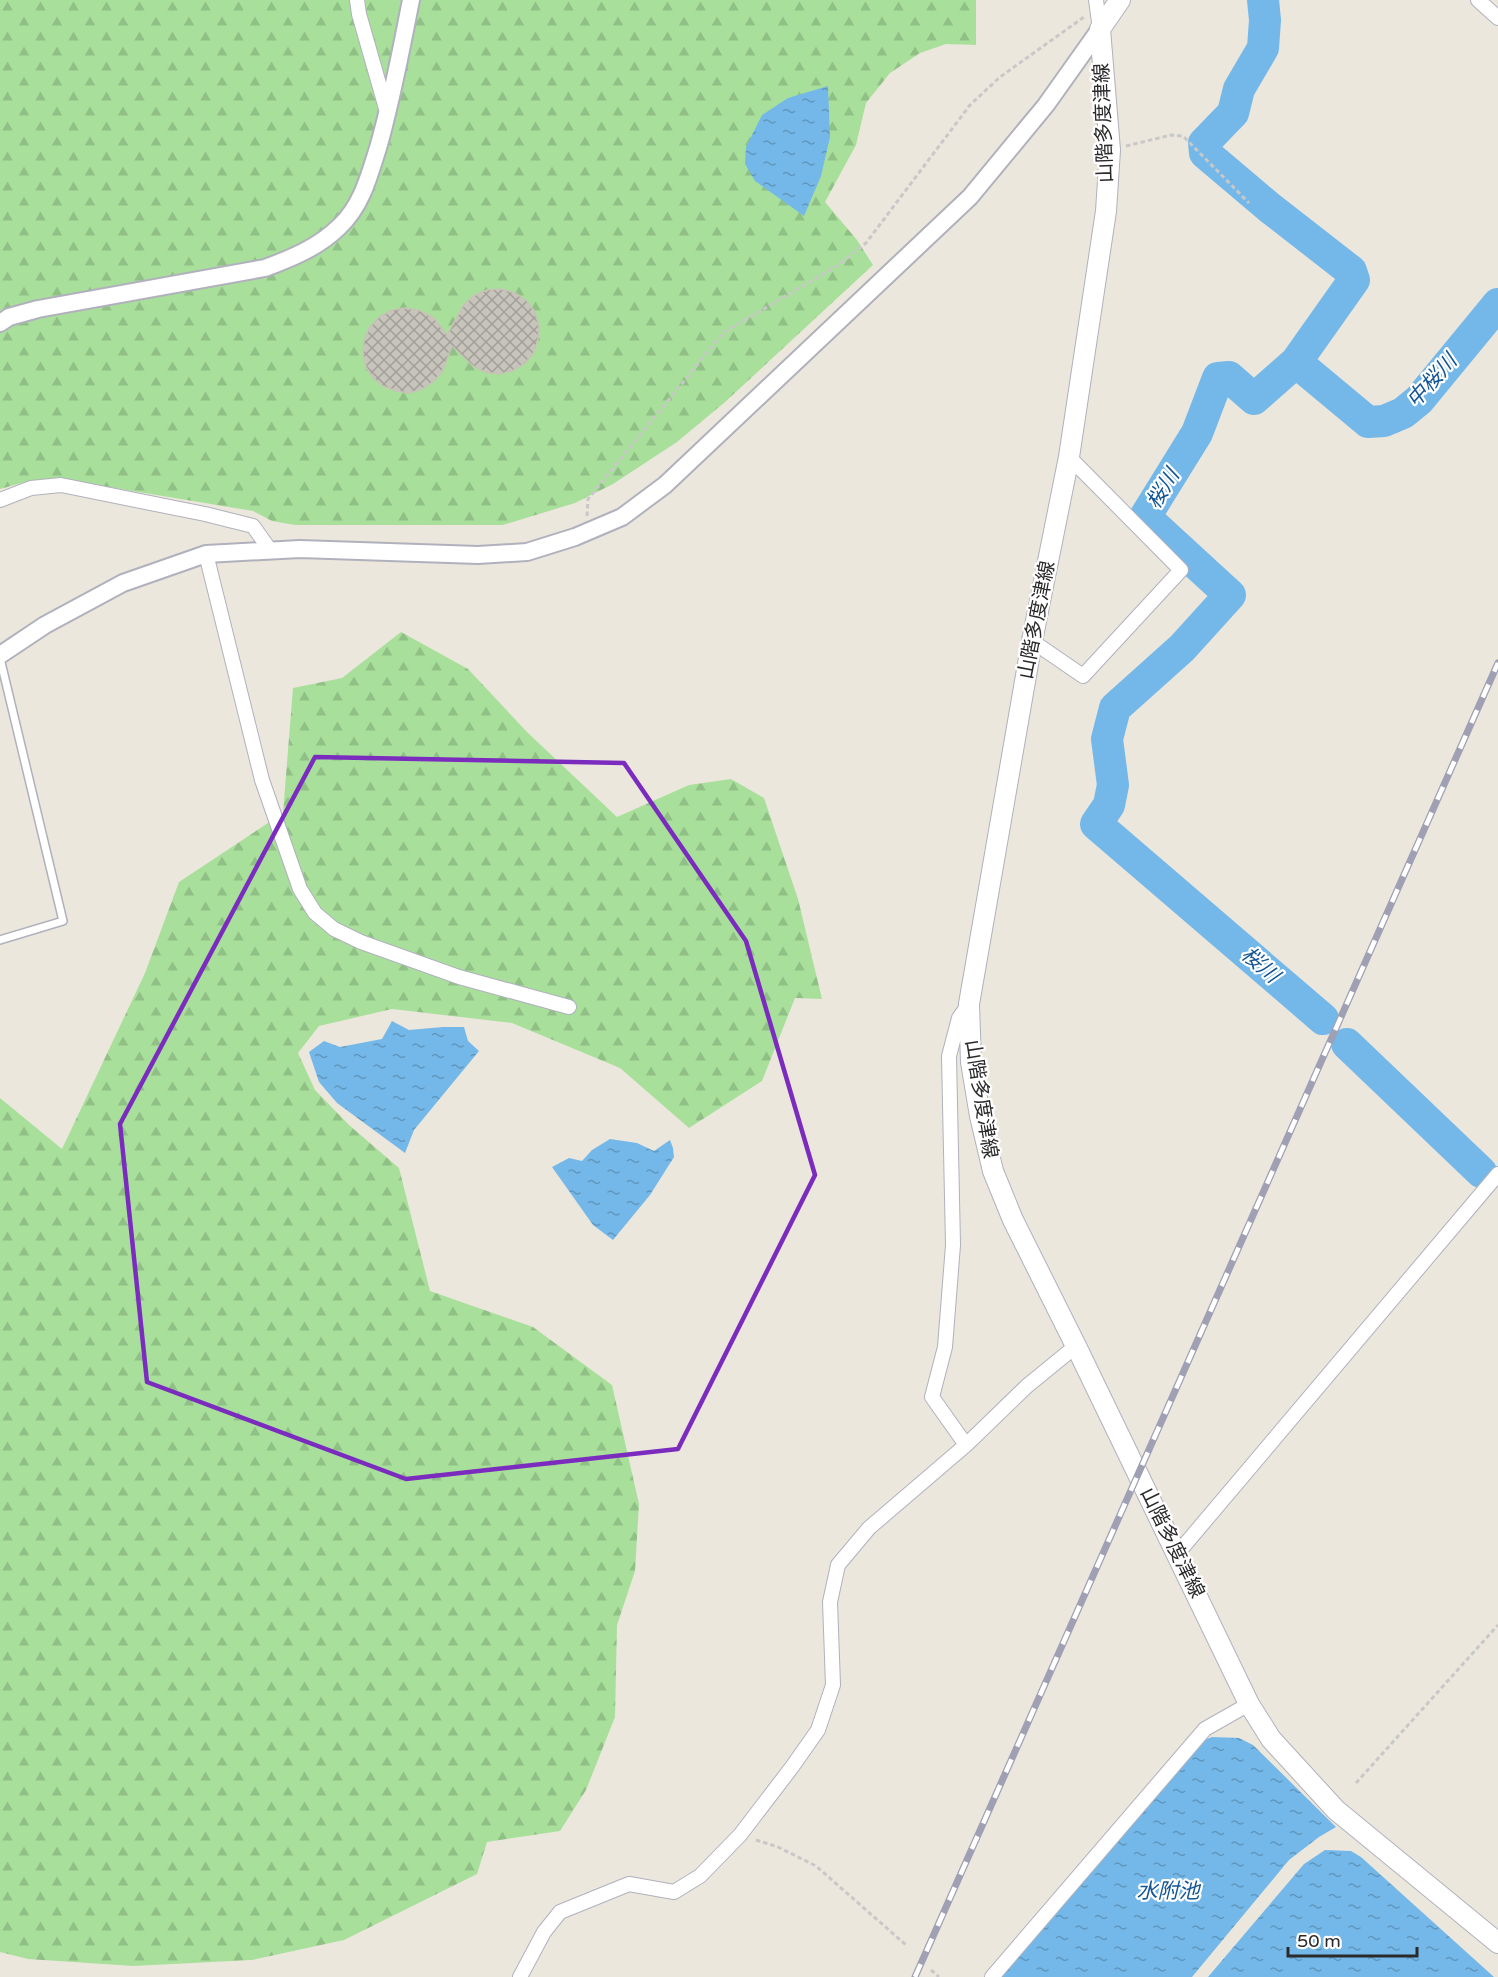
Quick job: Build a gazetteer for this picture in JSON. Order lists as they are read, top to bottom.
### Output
{
  "streets": {
    "main road": ["山階多度津線"]
  },
  "water": ["中桜川", "桜川", "水附池"],
  "scale_bar": "50 m"
}
